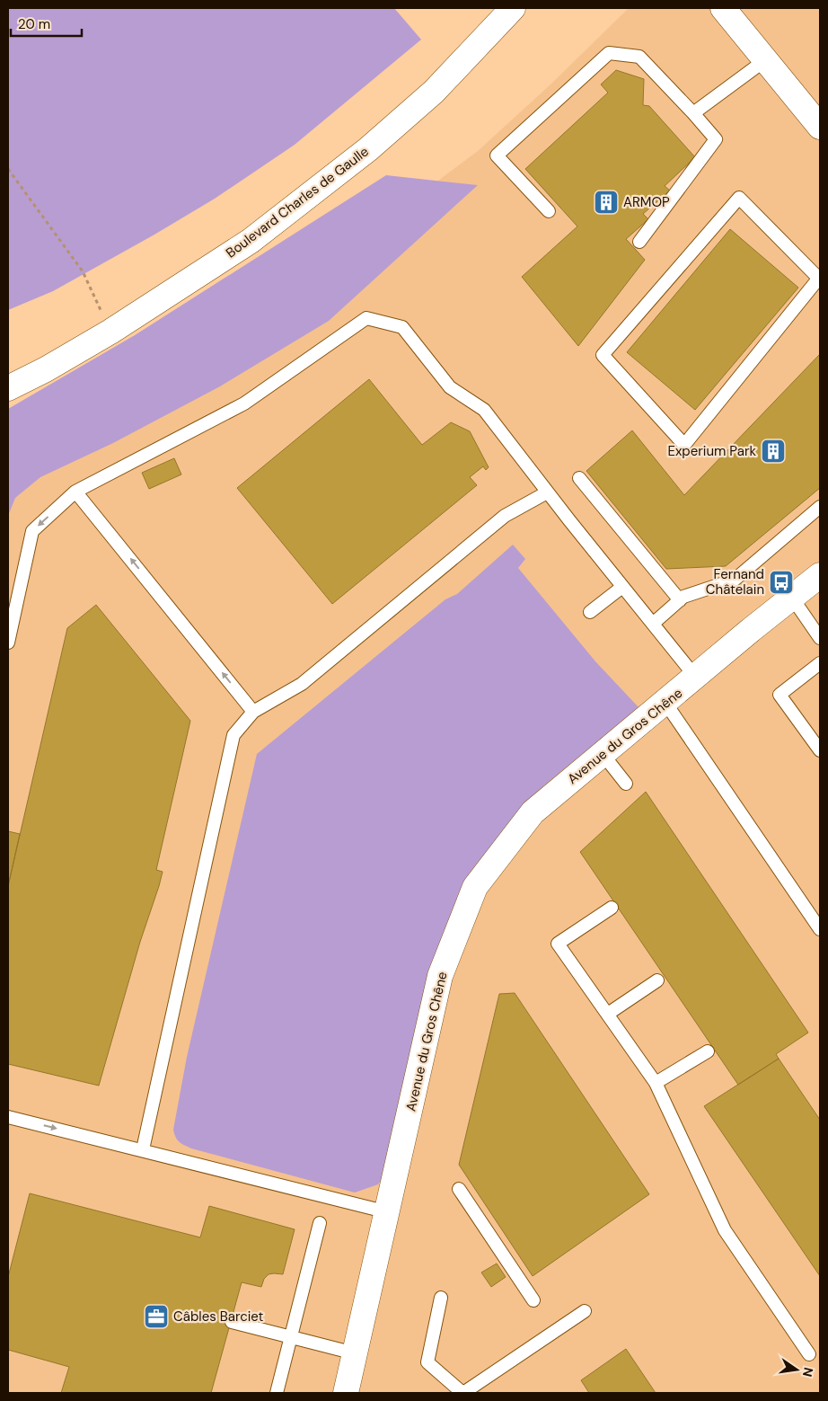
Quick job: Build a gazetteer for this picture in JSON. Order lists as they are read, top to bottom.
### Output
{
  "streets": {
    "street": ["Boulevard Charles de Gaulle", "Avenue du Gros Chêne"]
  },
  "places": {
    "building": ["ARMOP", "Experium Park"],
    "bus stop": ["Fernand Châtelain"],
    "office": ["Câbles Barciet"]
  },
  "scale_bar": "20 m",
  "north": "right"
}
